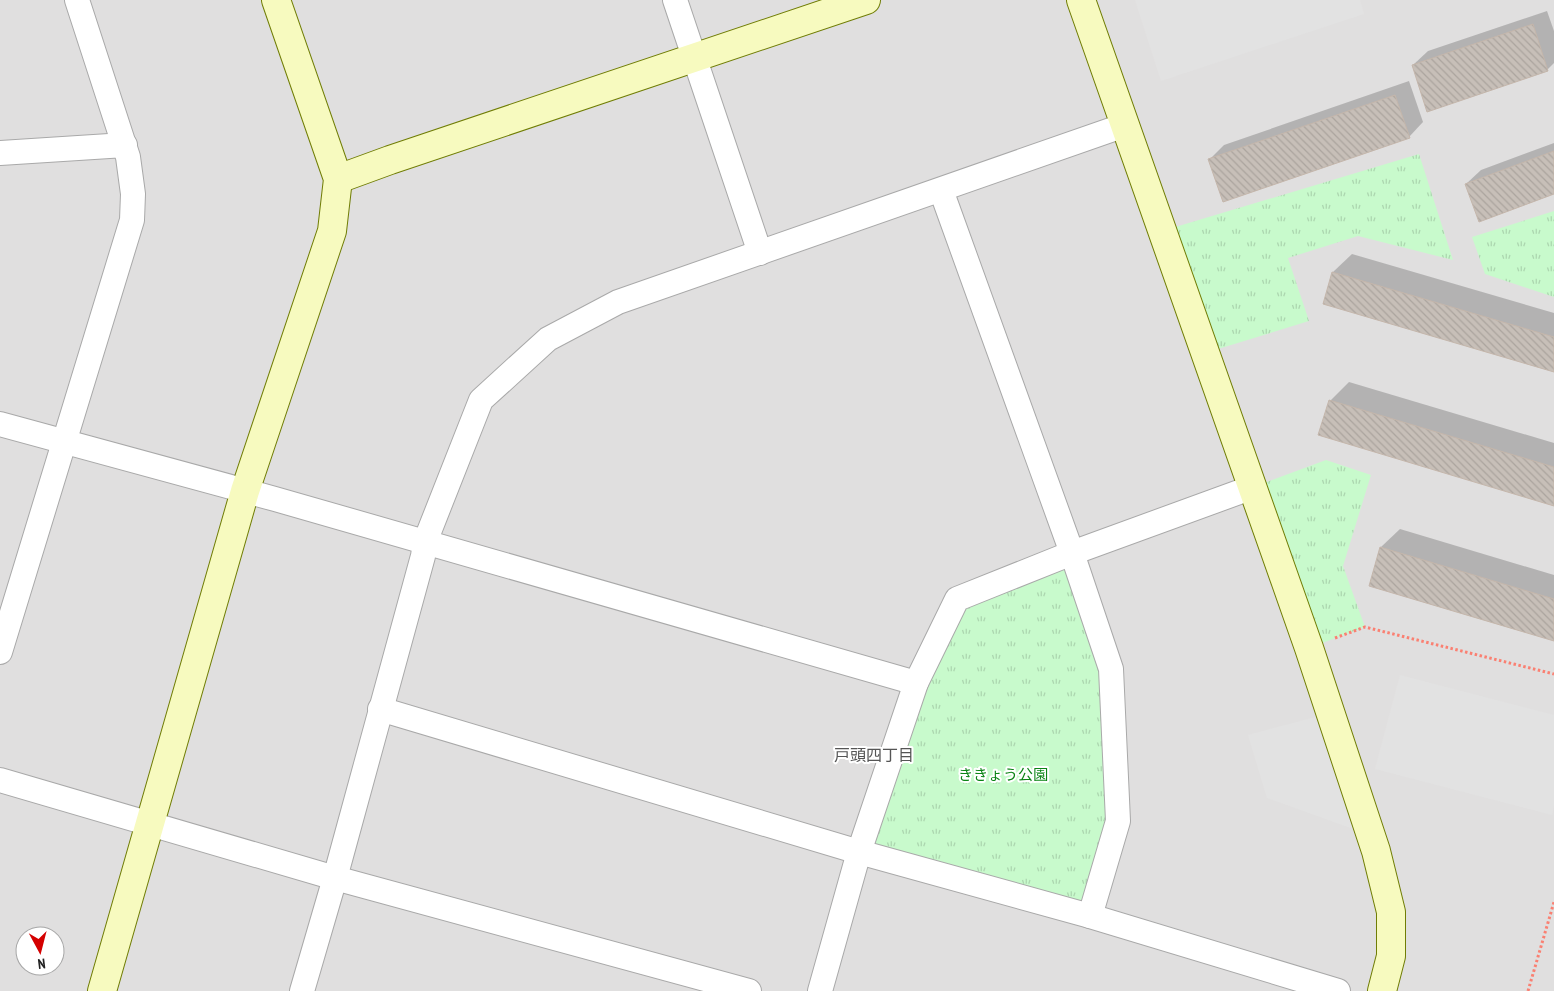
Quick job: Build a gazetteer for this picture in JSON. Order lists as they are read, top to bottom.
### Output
{
  "districts": ["戸頭四丁目"],
  "parks": ["ききょう公園"],
  "north": "bottom"
}
